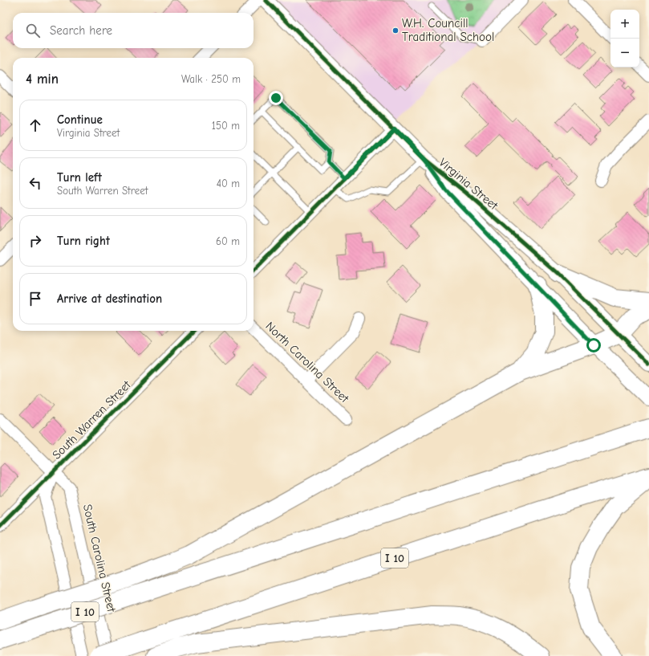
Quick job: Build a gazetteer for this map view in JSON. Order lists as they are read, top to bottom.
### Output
{
  "streets": {
    "highway": ["I 10"],
    "street": [
      "Virginia Street",
      "North Carolina Street",
      "South Warren Street",
      "South Carolina Street"
    ]
  },
  "crossings": [
    ["South Warren Street", "South Carolina Street"]
  ],
  "places": ["W.H. Councill Traditional School"],
  "page": {
    "map_buttons": ["+", "−"],
    "search": "Search here",
    "heading": ["4 min", "Walk · 250 m"],
    "list": [
      ["Continue", "Virginia Street", "150 m"],
      ["Turn left", "South Warren Street", "40 m"],
      ["Turn right", "60 m"],
      "Arrive at destination"
    ]
  }
}
